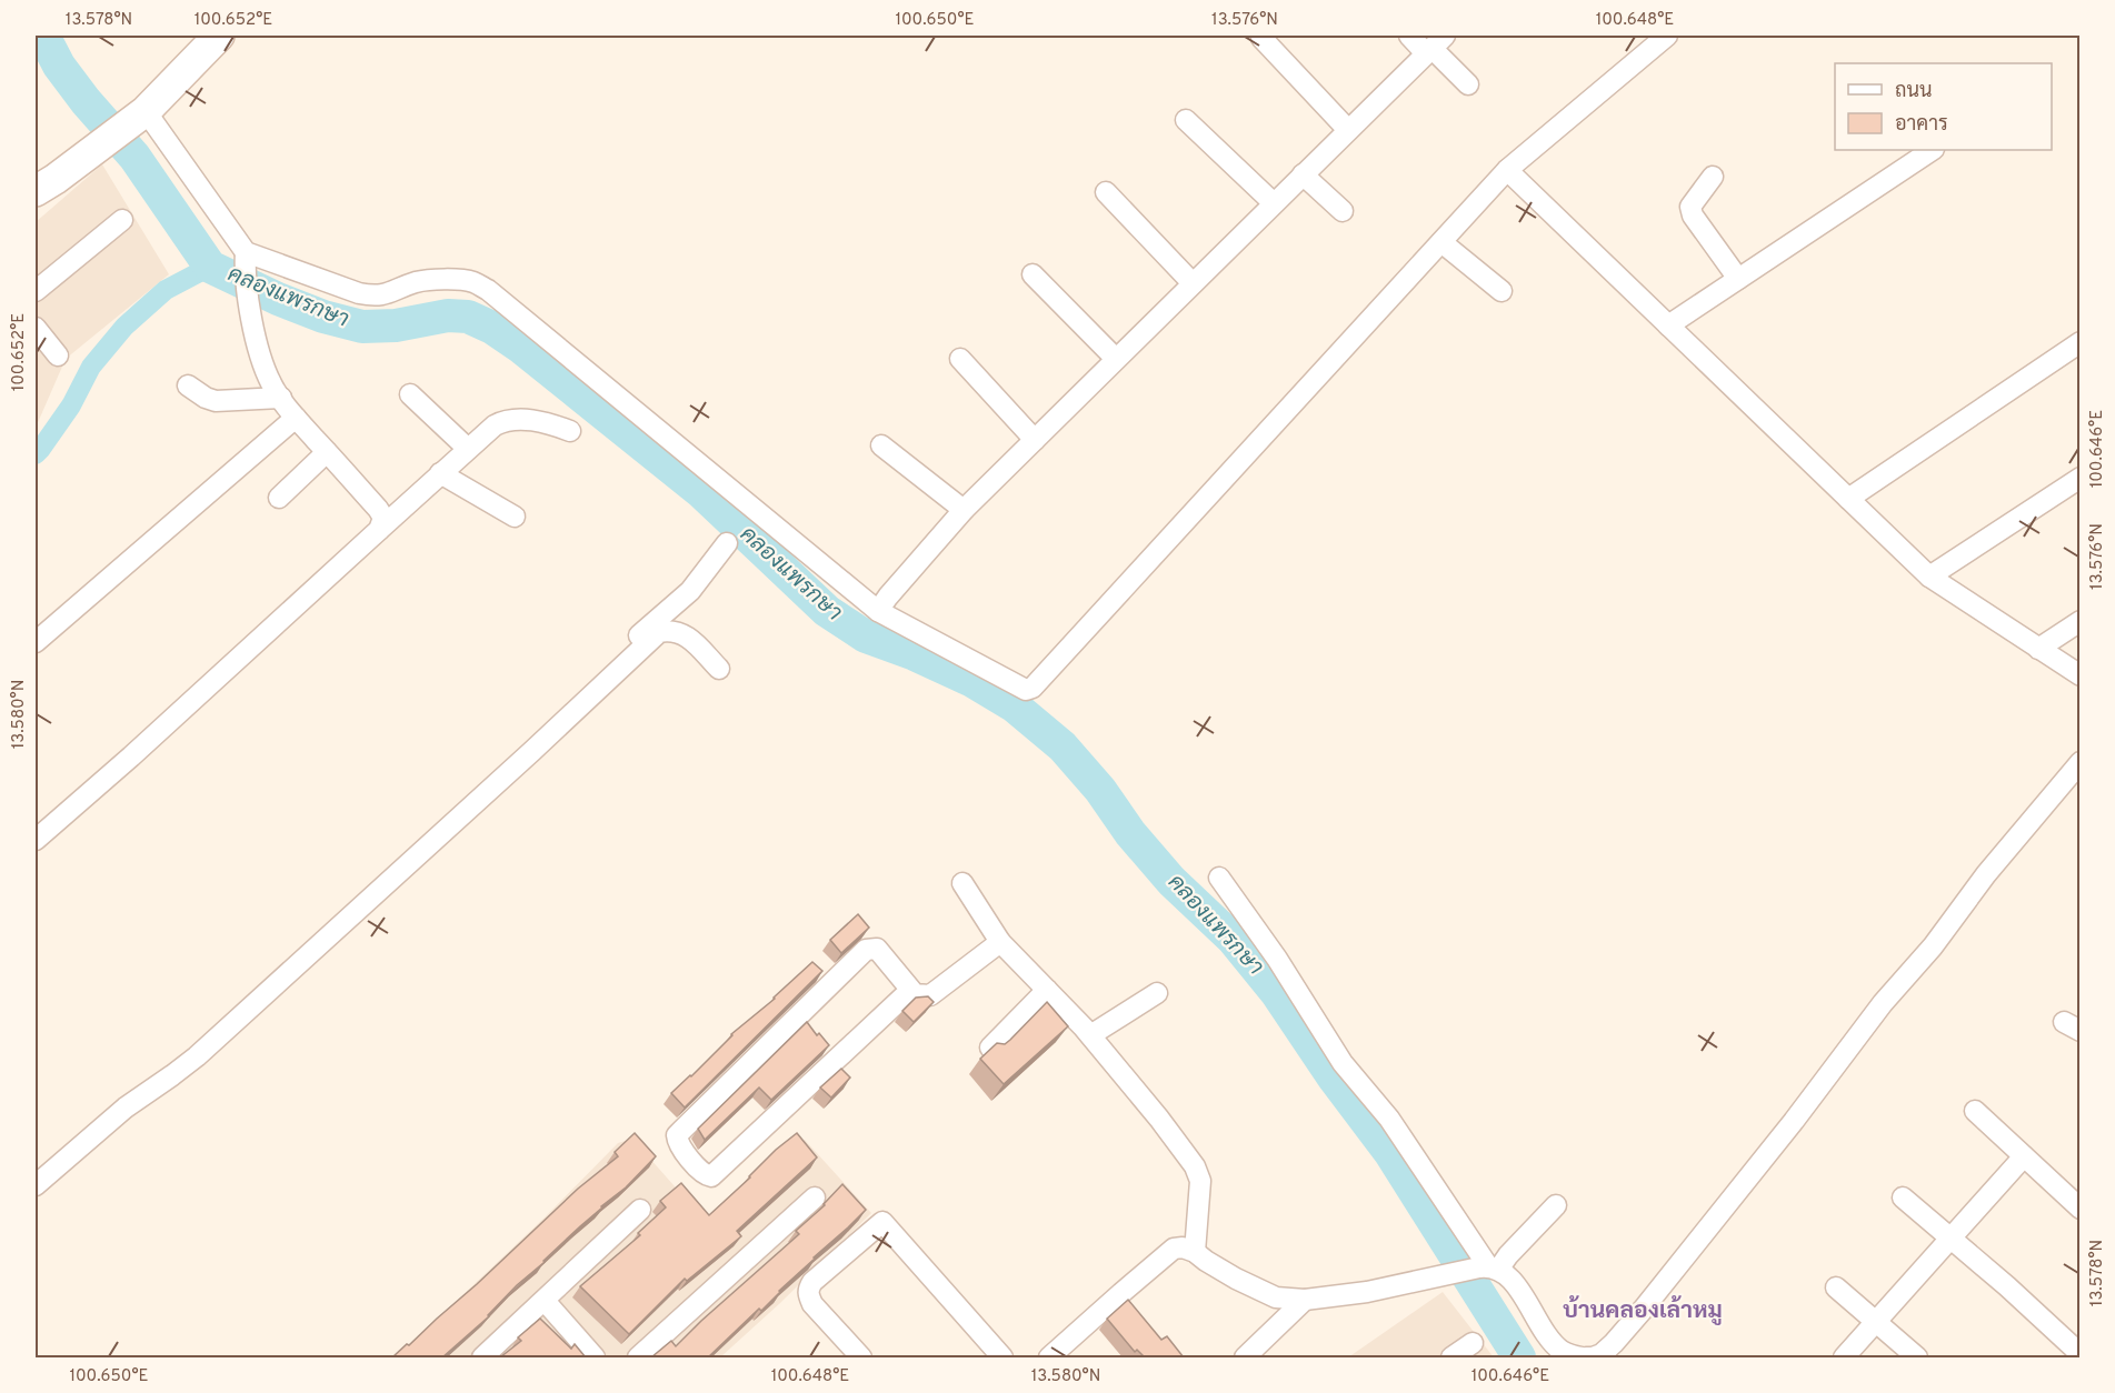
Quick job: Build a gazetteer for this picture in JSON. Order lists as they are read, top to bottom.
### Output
{
  "districts": ["บ้านคลองเล้าหมู"],
  "water": ["คลองแพรกษา"],
  "legend": ["ถนน", "อาคาร"],
  "coordinates": [
    "13.578°N",
    "100.652°E",
    "100.650°E",
    "13.576°N",
    "100.648°E",
    "100.646°E",
    "13.580°N"
  ]
}
